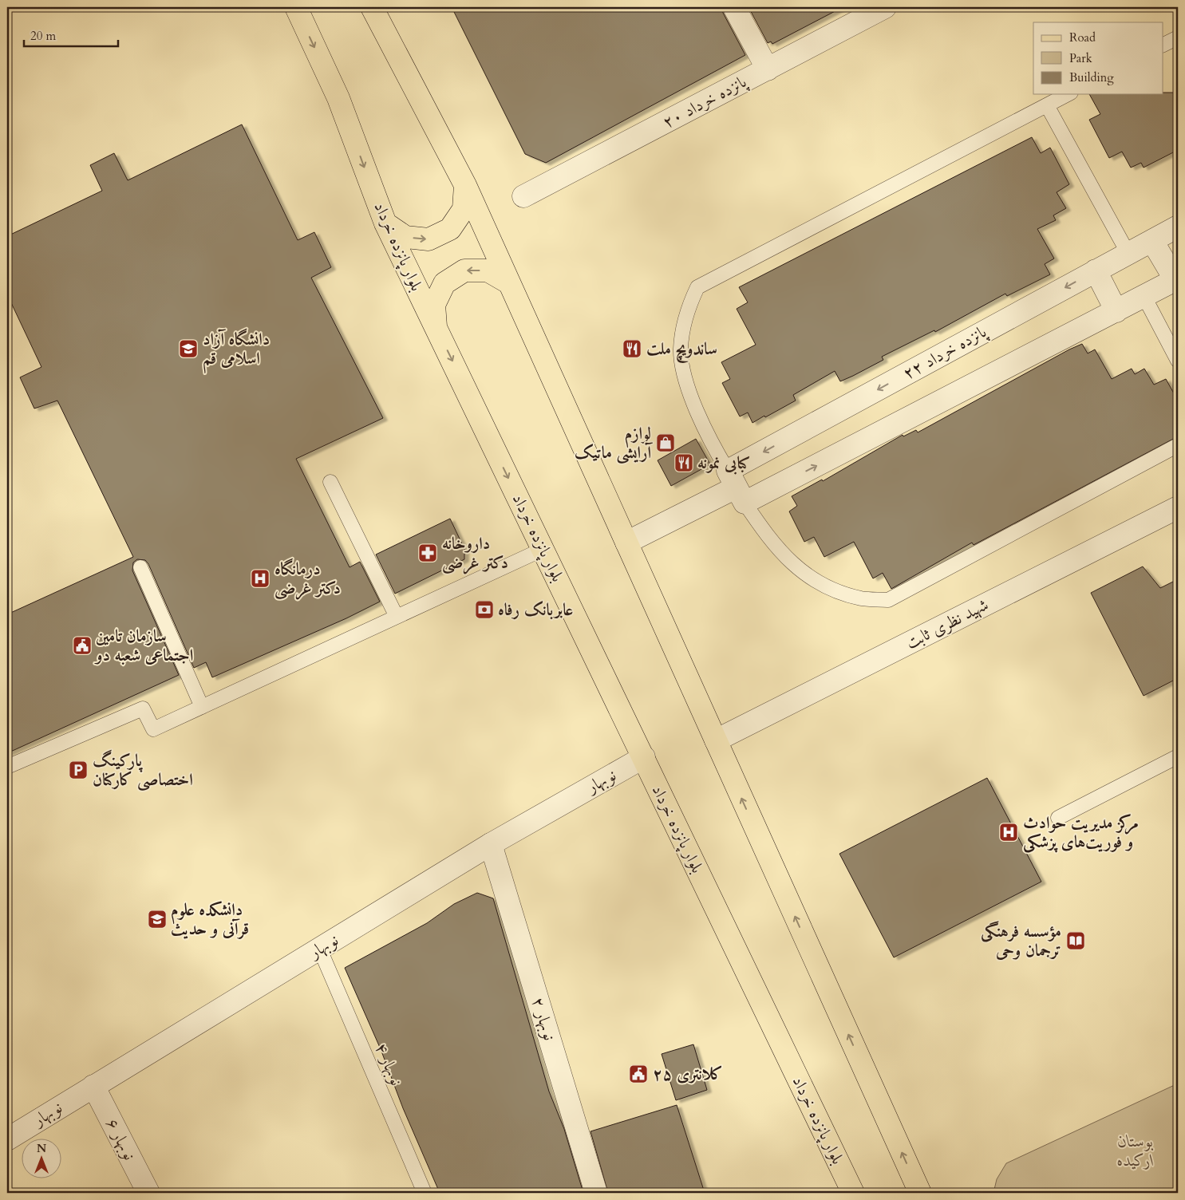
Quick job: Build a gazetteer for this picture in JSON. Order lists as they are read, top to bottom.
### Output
{
  "streets": {
    "main road": ["بلوار پانزده خرداد"],
    "street": [
      "پانزده خرداد ۲۰",
      "پانزده خرداد ۲۲",
      "شهید نظری ثابت",
      "نوبهار",
      "نوبهار ۲",
      "نوبهار ۶"
    ],
    "lane": ["نوبهار ۴"]
  },
  "crossings": [
    ["بلوار پانزده خرداد", "نوبهار"],
    ["نوبهار", "نوبهار ۲"],
    ["نوبهار", "نوبهار ۴"],
    ["نوبهار", "نوبهار ۶"]
  ],
  "parks": ["بوستان ارکیده"],
  "places": {
    "school or university": ["دانشگاه آزاد اسلامی قم", "دانشکده علوم قرآنی و حدیث"],
    "restaurant": ["ساندویچ ملت", "کبابی نمونه"],
    "shop": ["لوازم آرایشی ماتیک"],
    "pharmacy": ["داروخانه دکتر غرضی"],
    "hospital": ["درمانگاه دکتر غرضی", "مرکز مدیریت حوادث و فوریت‌های پزشکی"],
    "bank": ["عابربانک رفاه"],
    "public building": ["سازمان تامین اجتماعی شعبه دو", "کلانتری ۲۵"],
    "parking": ["پارکینگ اختصاصی کارکنان"],
    "library": ["مؤسسه فرهنگی ترجمان وحی"]
  },
  "legend": ["Road", "Park", "Building"],
  "scale_bar": "20 m",
  "north": "top"
}
